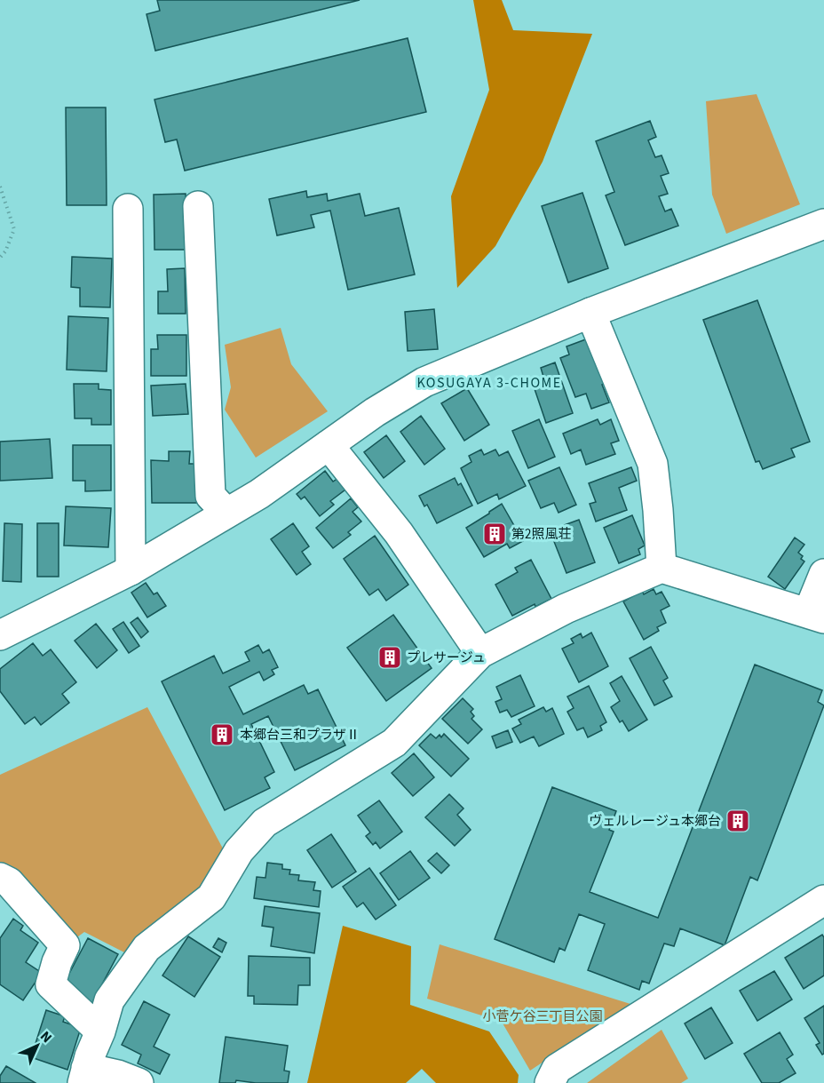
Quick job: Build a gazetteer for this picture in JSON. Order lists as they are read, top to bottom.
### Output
{
  "districts": ["KOSUGAYA 3-CHOME"],
  "parks": ["小菅ケ谷三丁目公園"],
  "places": {
    "building": [
      "第2照風荘",
      "プレサージュ",
      "本郷台三和プラザⅡ",
      "ヴェルレージュ本郷台"
    ]
  },
  "north": "top right"
}
